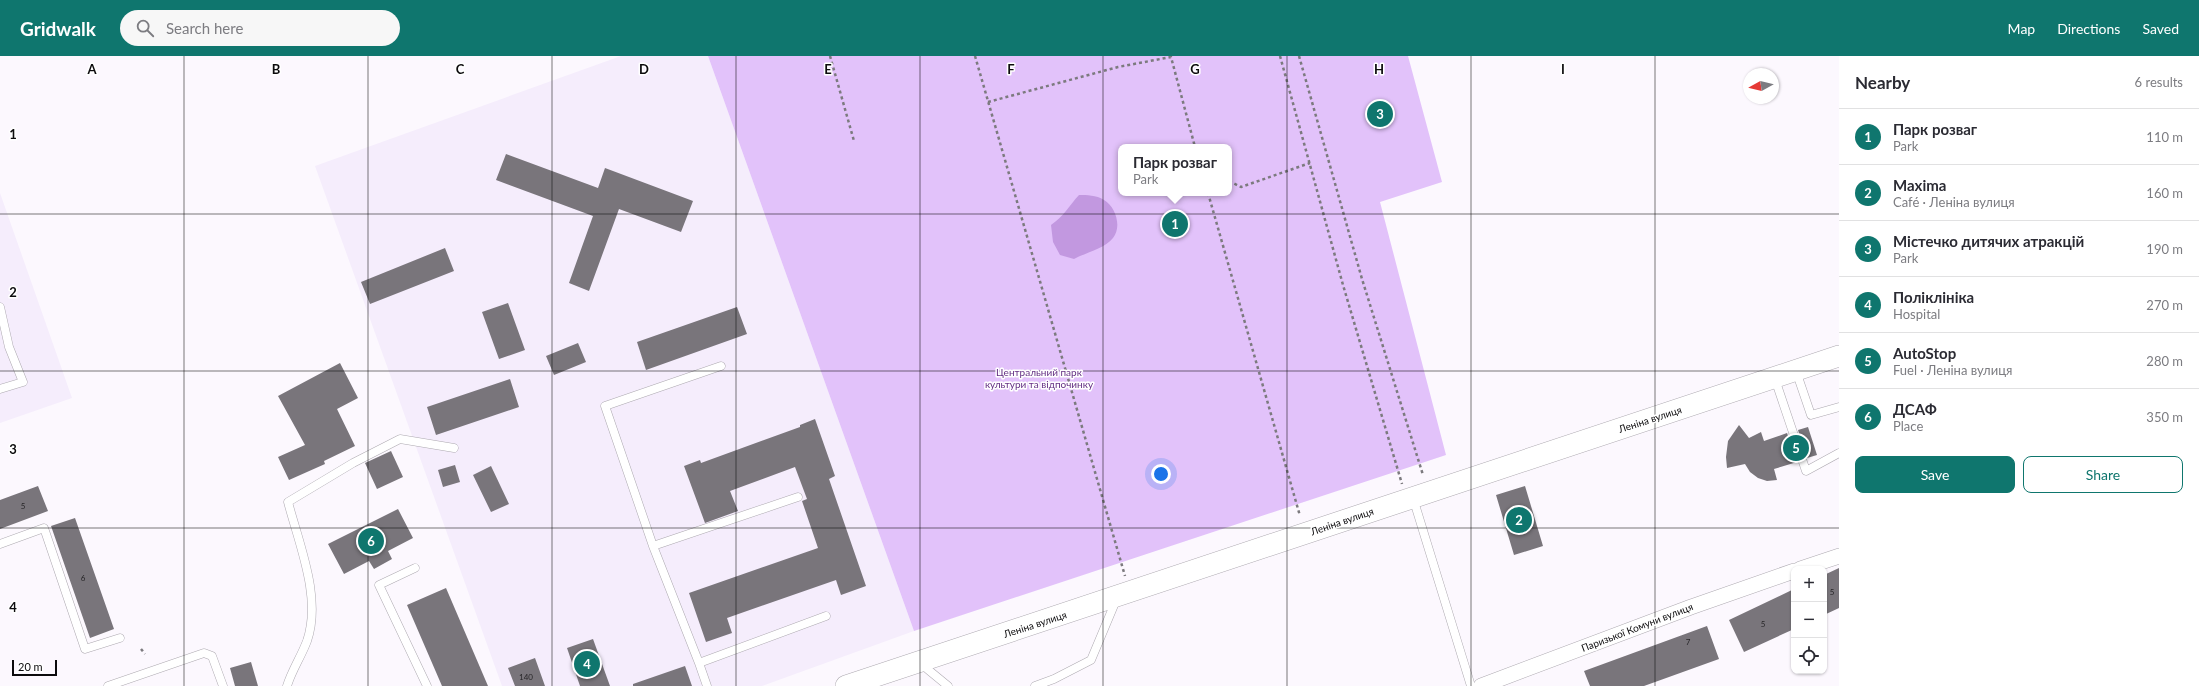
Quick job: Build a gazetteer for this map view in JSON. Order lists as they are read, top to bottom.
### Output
{
  "streets": {
    "main road": ["Леніна вулиця"],
    "street": ["Паризької Комуни вулиця"]
  },
  "parks": ["Центральний парк культури та відпочинку"],
  "house_numbers": [
    "5",
    "6",
    "5",
    "5",
    "7",
    "140"
  ],
  "scale_bar": "20 m",
  "north": "left",
  "page": {
    "header": "Gridwalk",
    "search": "Search here",
    "nav": ["Map", "Directions", "Saved"],
    "heading": ["Nearby", "6 results"],
    "pins": [
      "3",
      "1",
      "5",
      "2",
      "6",
      "4"
    ],
    "list": [
      {
        "mark": "1",
        "name": "Парк розваг",
        "note": "Park",
        "value": "110 m"
      },
      {
        "mark": "2",
        "name": "Maxima",
        "note": "Café · Леніна вулиця",
        "value": "160 m"
      },
      {
        "mark": "3",
        "name": "Містечко дитячих атракцій",
        "note": "Park",
        "value": "190 m"
      },
      {
        "mark": "4",
        "name": "Поліклініка",
        "note": "Hospital",
        "value": "270 m"
      },
      {
        "mark": "5",
        "name": "AutoStop",
        "note": "Fuel · Леніна вулиця",
        "value": "280 m"
      },
      {
        "mark": "6",
        "name": "ДСАФ",
        "note": "Place",
        "value": "350 m"
      }
    ],
    "popup": ["Парк розваг", "Park"],
    "buttons": ["Save", "Share"],
    "map_buttons": ["+", "−"],
    "scale": "20 m"
  },
  "grid": {
    "columns": [
      "A",
      "B",
      "C",
      "D",
      "E",
      "F",
      "G",
      "H",
      "I"
    ],
    "rows": [
      "1",
      "2",
      "3",
      "4"
    ]
  }
}
